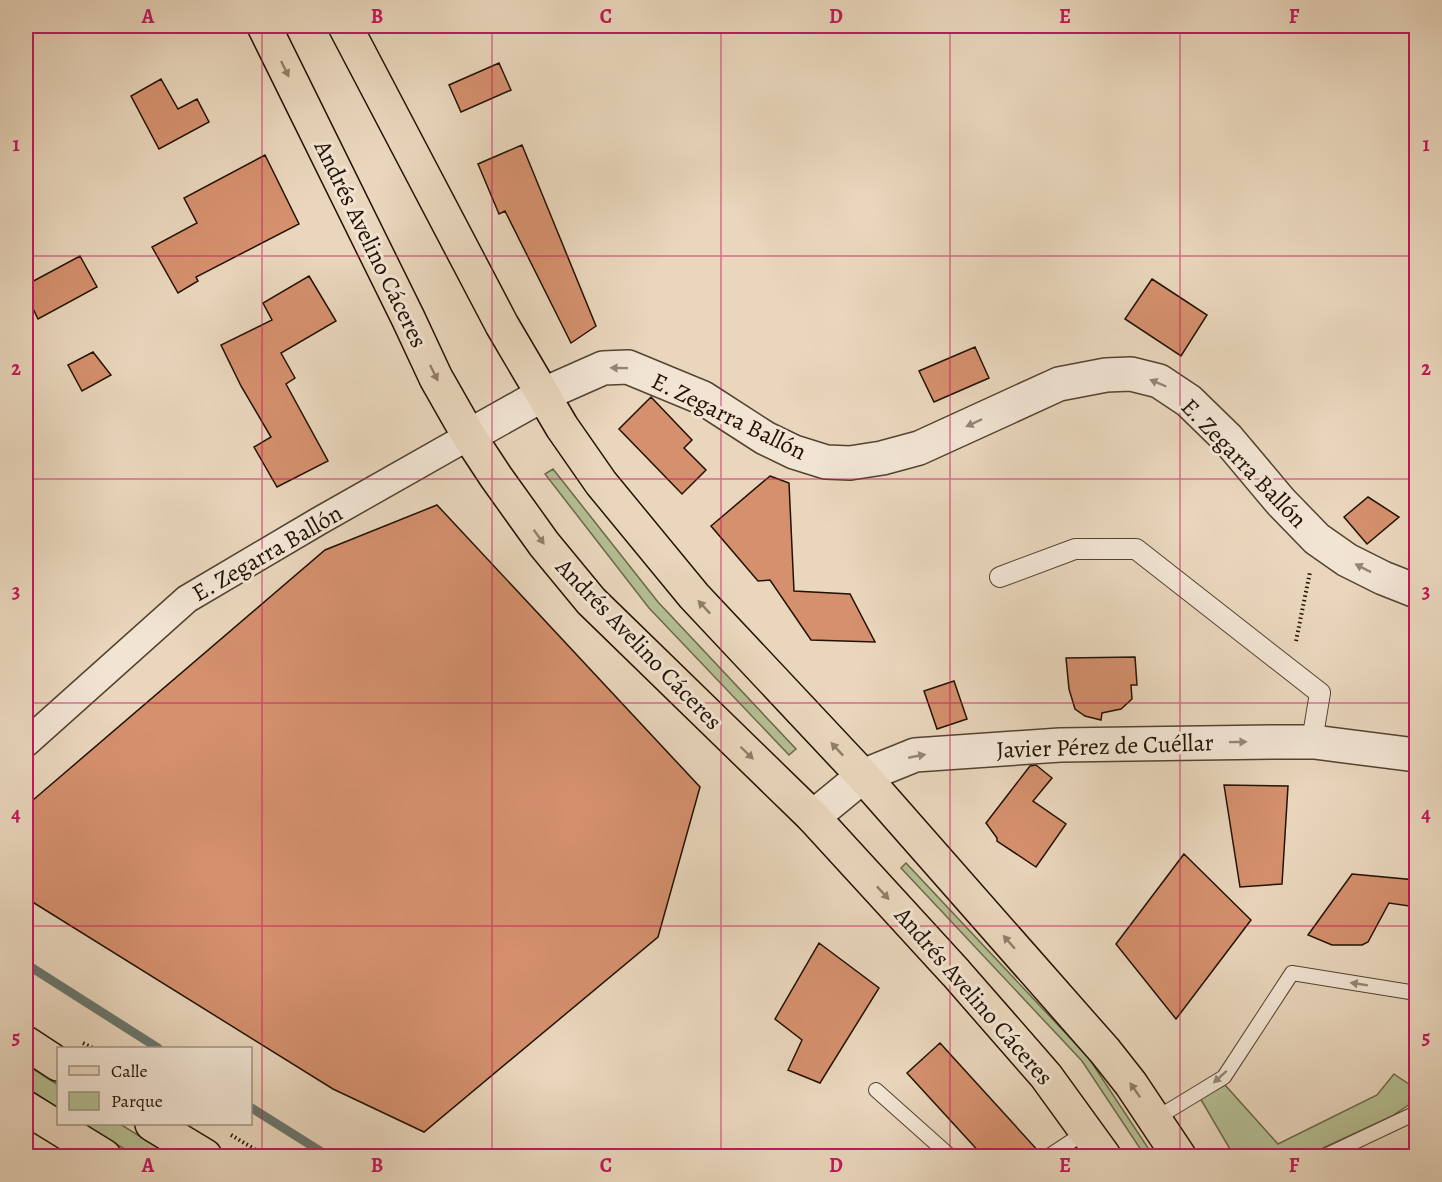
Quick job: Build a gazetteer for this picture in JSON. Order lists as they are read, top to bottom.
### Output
{
  "streets": {
    "main road": ["Andrés Avelino Cáceres"],
    "street": ["E. Zegarra Ballón", "Javier Pérez de Cuéllar"]
  },
  "crossings": [
    ["Andrés Avelino Cáceres", "E. Zegarra Ballón"],
    ["Andrés Avelino Cáceres", "Javier Pérez de Cuéllar"]
  ],
  "one_way": ["E. Zegarra Ballón", "Javier Pérez de Cuéllar"],
  "legend": ["Calle", "Parque"],
  "grid": {
    "columns": [
      "A",
      "B",
      "C",
      "D",
      "E",
      "F"
    ],
    "rows": [
      "1",
      "2",
      "3",
      "4",
      "5"
    ]
  }
}
